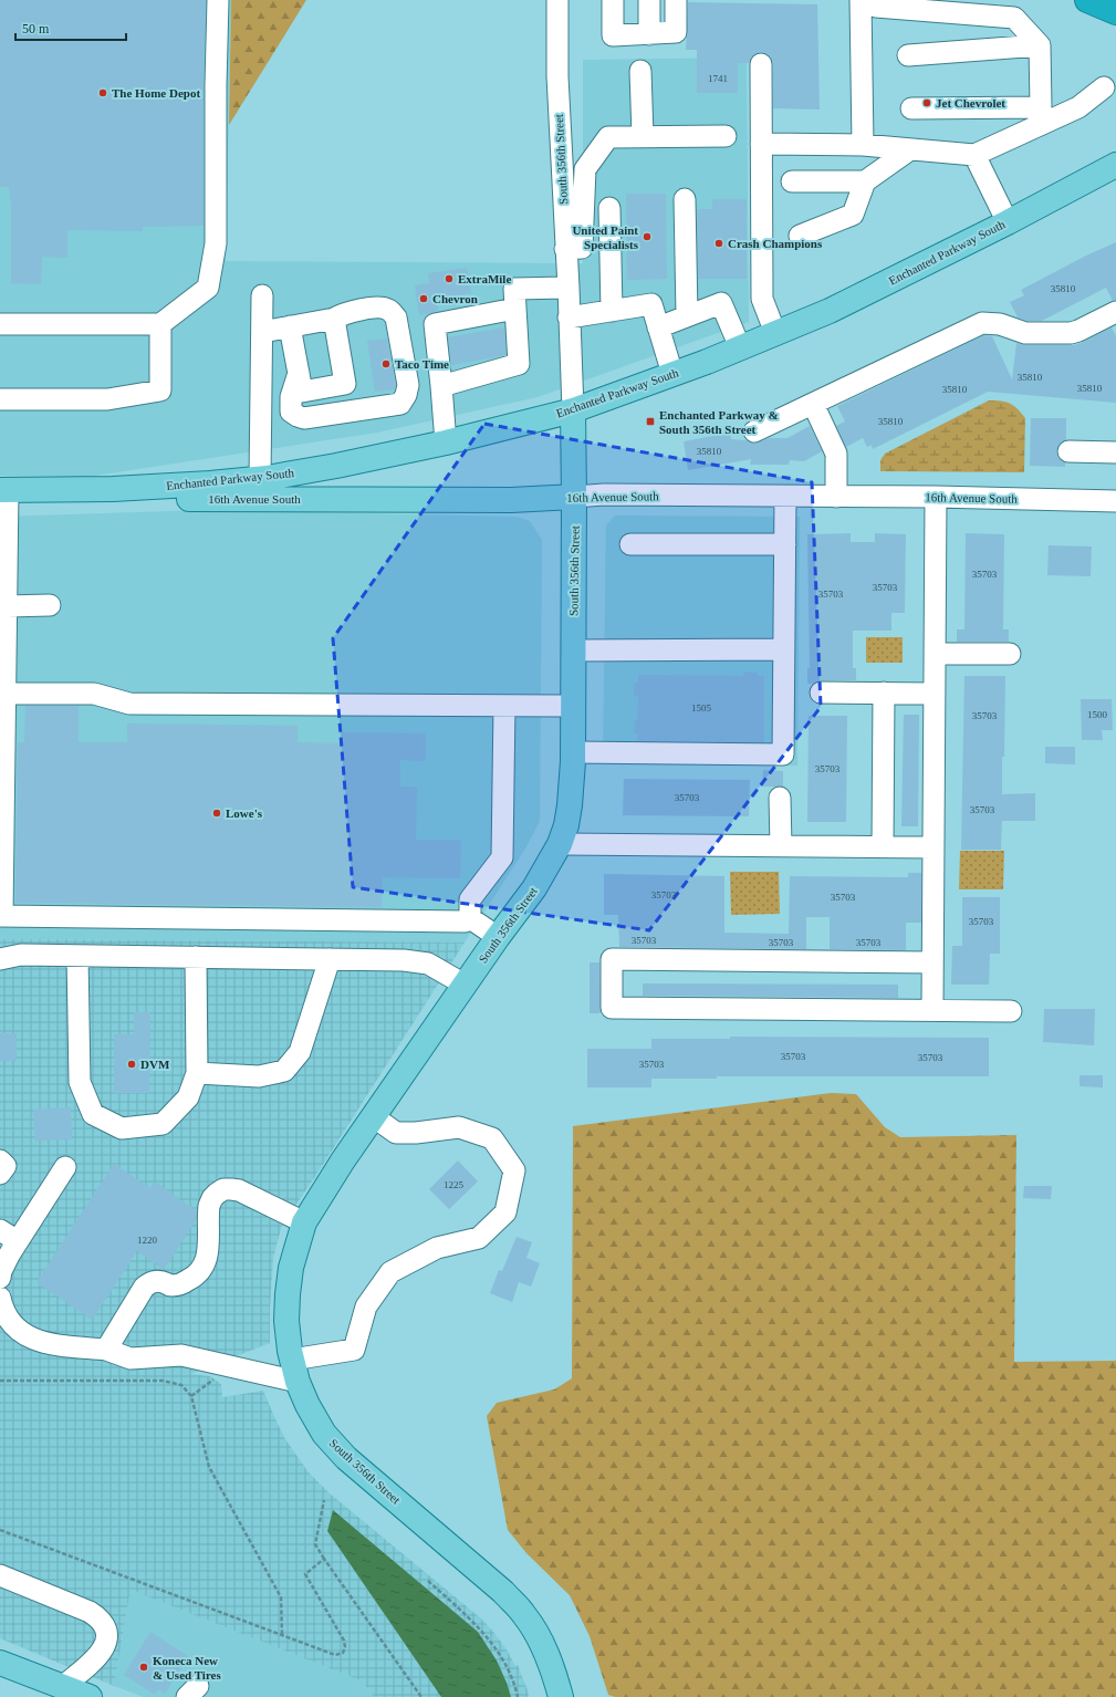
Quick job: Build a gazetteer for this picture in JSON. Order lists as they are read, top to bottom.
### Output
{
  "streets": {
    "main road": ["South 356th Street", "Enchanted Parkway South", "16th Avenue South"]
  },
  "crossings": [
    ["South 356th Street", "Enchanted Parkway South"],
    ["South 356th Street", "16th Avenue South"],
    ["Enchanted Parkway South", "16th Avenue South"]
  ],
  "places": {
    "other": [
      "The Home Depot",
      "Jet Chevrolet",
      "United Paint Specialists",
      "Crash Champions",
      "ExtraMile",
      "Chevron",
      "Taco Time",
      "Lowe's",
      "DVM",
      "Koneca New & Used Tires"
    ],
    "transit": ["Enchanted Parkway & South 356th Street"]
  },
  "house_numbers": [
    "1741",
    "35810",
    "35810",
    "35810",
    "35810",
    "35810",
    "35810",
    "35703",
    "35703",
    "35703",
    "1505",
    "1500",
    "35703",
    "35703",
    "35703",
    "35703",
    "35703",
    "35703",
    "35703",
    "35703",
    "35703",
    "35703",
    "35703",
    "35703",
    "35703",
    "1225",
    "1220"
  ],
  "scale_bar": "50 m"
}
